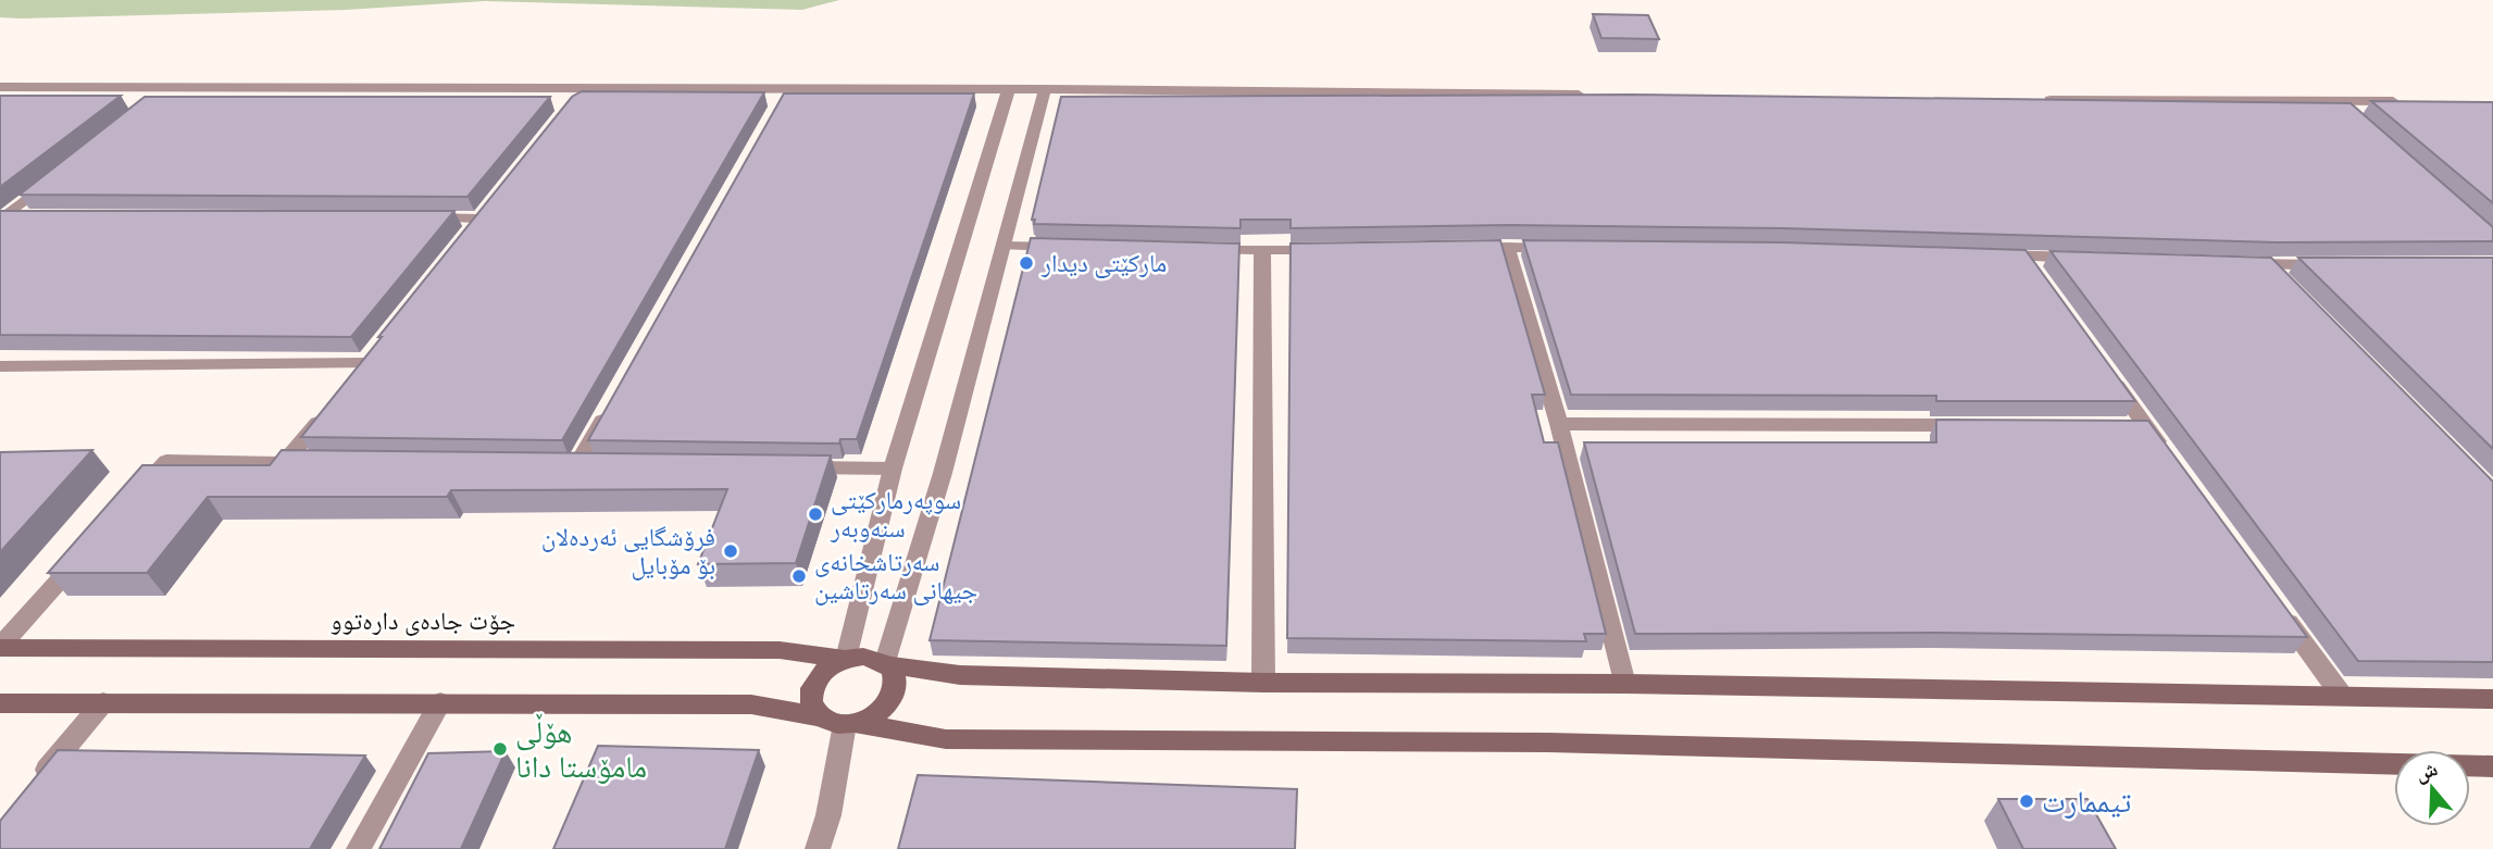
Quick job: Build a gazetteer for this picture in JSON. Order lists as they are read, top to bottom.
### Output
{
  "streets": {
    "main road": ["جۆت جادەی دارەتوو"]
  },
  "places": [
    "مارکێتی دیدار",
    "سوپەرمارکێتی سنەوبەر",
    "فرۆشگایی ئەردەلان بۆ مۆبایل",
    "سەرتاشخانەی جیهانی سەرتاشین",
    "هۆڵی مامۆستا دانا",
    "تیممارت"
  ],
  "north": "top"
}
